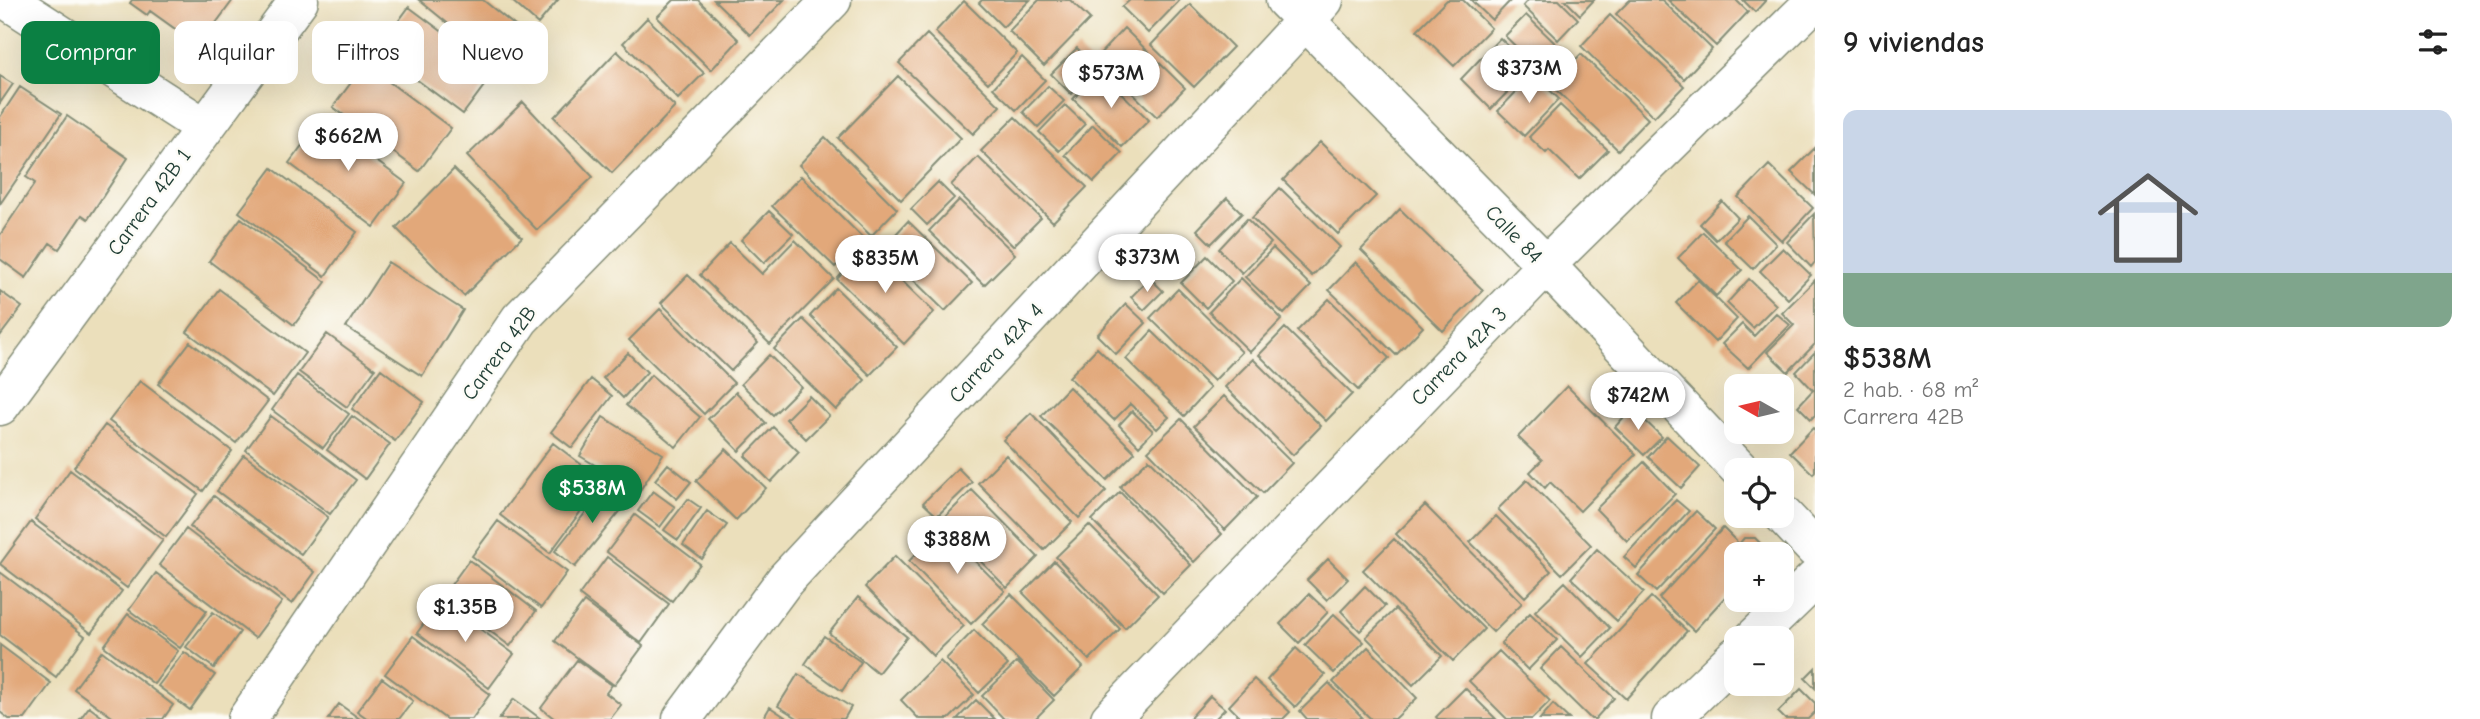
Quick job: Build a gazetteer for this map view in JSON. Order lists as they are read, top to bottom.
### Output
{
  "streets": {
    "street": [
      "Carrera 42B 1",
      "Calle 84",
      "Carrera 42B",
      "Carrera 42A 4",
      "Carrera 42A 3"
    ]
  },
  "crossings": [
    ["Calle 84", "Carrera 42A 4"],
    ["Calle 84", "Carrera 42A 3"]
  ],
  "north": "left",
  "page": {
    "heading": "9 viviendas",
    "chip": [
      "Comprar",
      "Alquilar",
      "Filtros",
      "Nuevo"
    ],
    "price": [
      "$373M",
      "$573M",
      "$662M",
      "$373M",
      "$835M",
      "$742M",
      "$538M",
      "$388M",
      "$1.35B"
    ],
    "list": [
      {
        "name": "$538M",
        "note": "2 hab. · 68 m² · Carrera 42B"
      }
    ],
    "map_buttons": ["+", "−"]
  }
}
